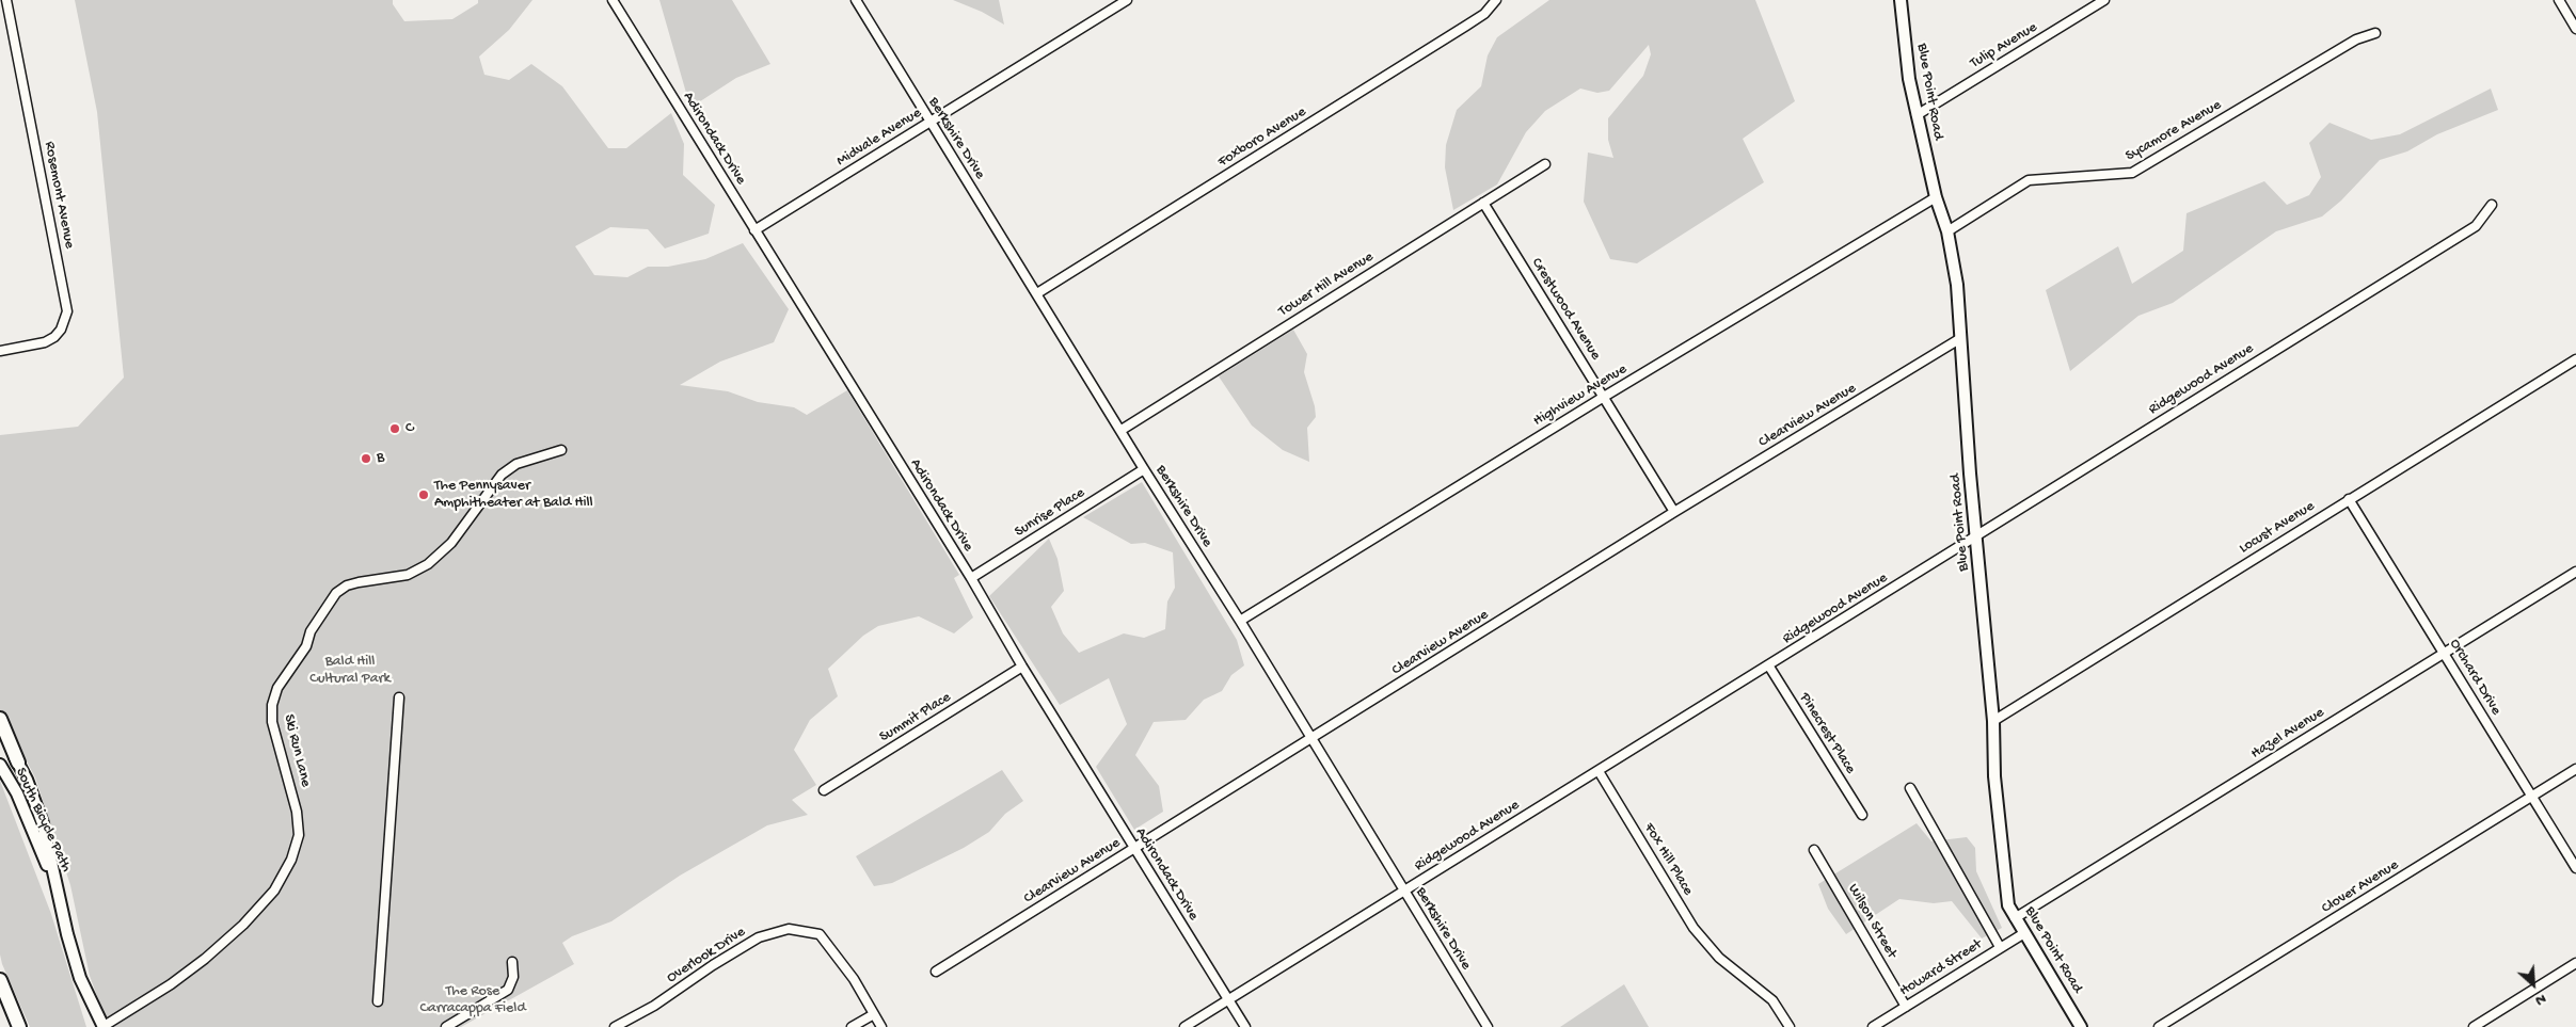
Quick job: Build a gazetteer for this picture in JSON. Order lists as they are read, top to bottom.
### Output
{
  "streets": {
    "street": [
      "Tulip Avenue",
      "Blue Point Road",
      "Sycamore Avenue",
      "Midvale Avenue",
      "Foxboro Avenue",
      "Adirondack Drive",
      "Berkshire Drive",
      "Rosemont Avenue",
      "Tower Hill Avenue",
      "Crestwood Avenue",
      "Ridgewood Avenue",
      "Highview Avenue",
      "Clearview Avenue",
      "Sunrise Place",
      "Locust Avenue",
      "Orchard Drive",
      "Summit Place",
      "Pinecrest Place",
      "Hazel Avenue",
      "Ski Run Lane",
      "South Bicycle Path",
      "Fox Hill Place",
      "Clover Avenue",
      "Wilson Street",
      "Overlook Drive",
      "Howard Street"
    ]
  },
  "crossings": [
    ["Tulip Avenue", "Blue Point Road"],
    ["Blue Point Road", "Sycamore Avenue"],
    ["Blue Point Road", "Ridgewood Avenue"],
    ["Blue Point Road", "Highview Avenue"],
    ["Blue Point Road", "Clearview Avenue"],
    ["Blue Point Road", "Locust Avenue"],
    ["Blue Point Road", "Hazel Avenue"],
    ["Blue Point Road", "Howard Street"],
    ["Midvale Avenue", "Adirondack Drive"],
    ["Midvale Avenue", "Berkshire Drive"],
    ["Foxboro Avenue", "Berkshire Drive"],
    ["Adirondack Drive", "Ridgewood Avenue"],
    ["Adirondack Drive", "Clearview Avenue"],
    ["Adirondack Drive", "Sunrise Place"],
    ["Adirondack Drive", "Summit Place"],
    ["Berkshire Drive", "Tower Hill Avenue"],
    ["Berkshire Drive", "Ridgewood Avenue"],
    ["Berkshire Drive", "Highview Avenue"],
    ["Berkshire Drive", "Clearview Avenue"],
    ["Berkshire Drive", "Sunrise Place"],
    ["Tower Hill Avenue", "Crestwood Avenue"],
    ["Crestwood Avenue", "Highview Avenue"],
    ["Crestwood Avenue", "Clearview Avenue"],
    ["Ridgewood Avenue", "Pinecrest Place"],
    ["Ridgewood Avenue", "Fox Hill Place"],
    ["Locust Avenue", "Orchard Drive"],
    ["Orchard Drive", "Hazel Avenue"],
    ["Orchard Drive", "Clover Avenue"],
    ["Ski Run Lane", "South Bicycle Path"],
    ["Wilson Street", "Howard Street"]
  ],
  "parks": ["Bald Hill Cultural Park", "The Rose Carracappa Field"],
  "places": ["C", "B", "The Pennysaver Amphitheater at Bald Hill"],
  "north": "bottom right"
}
